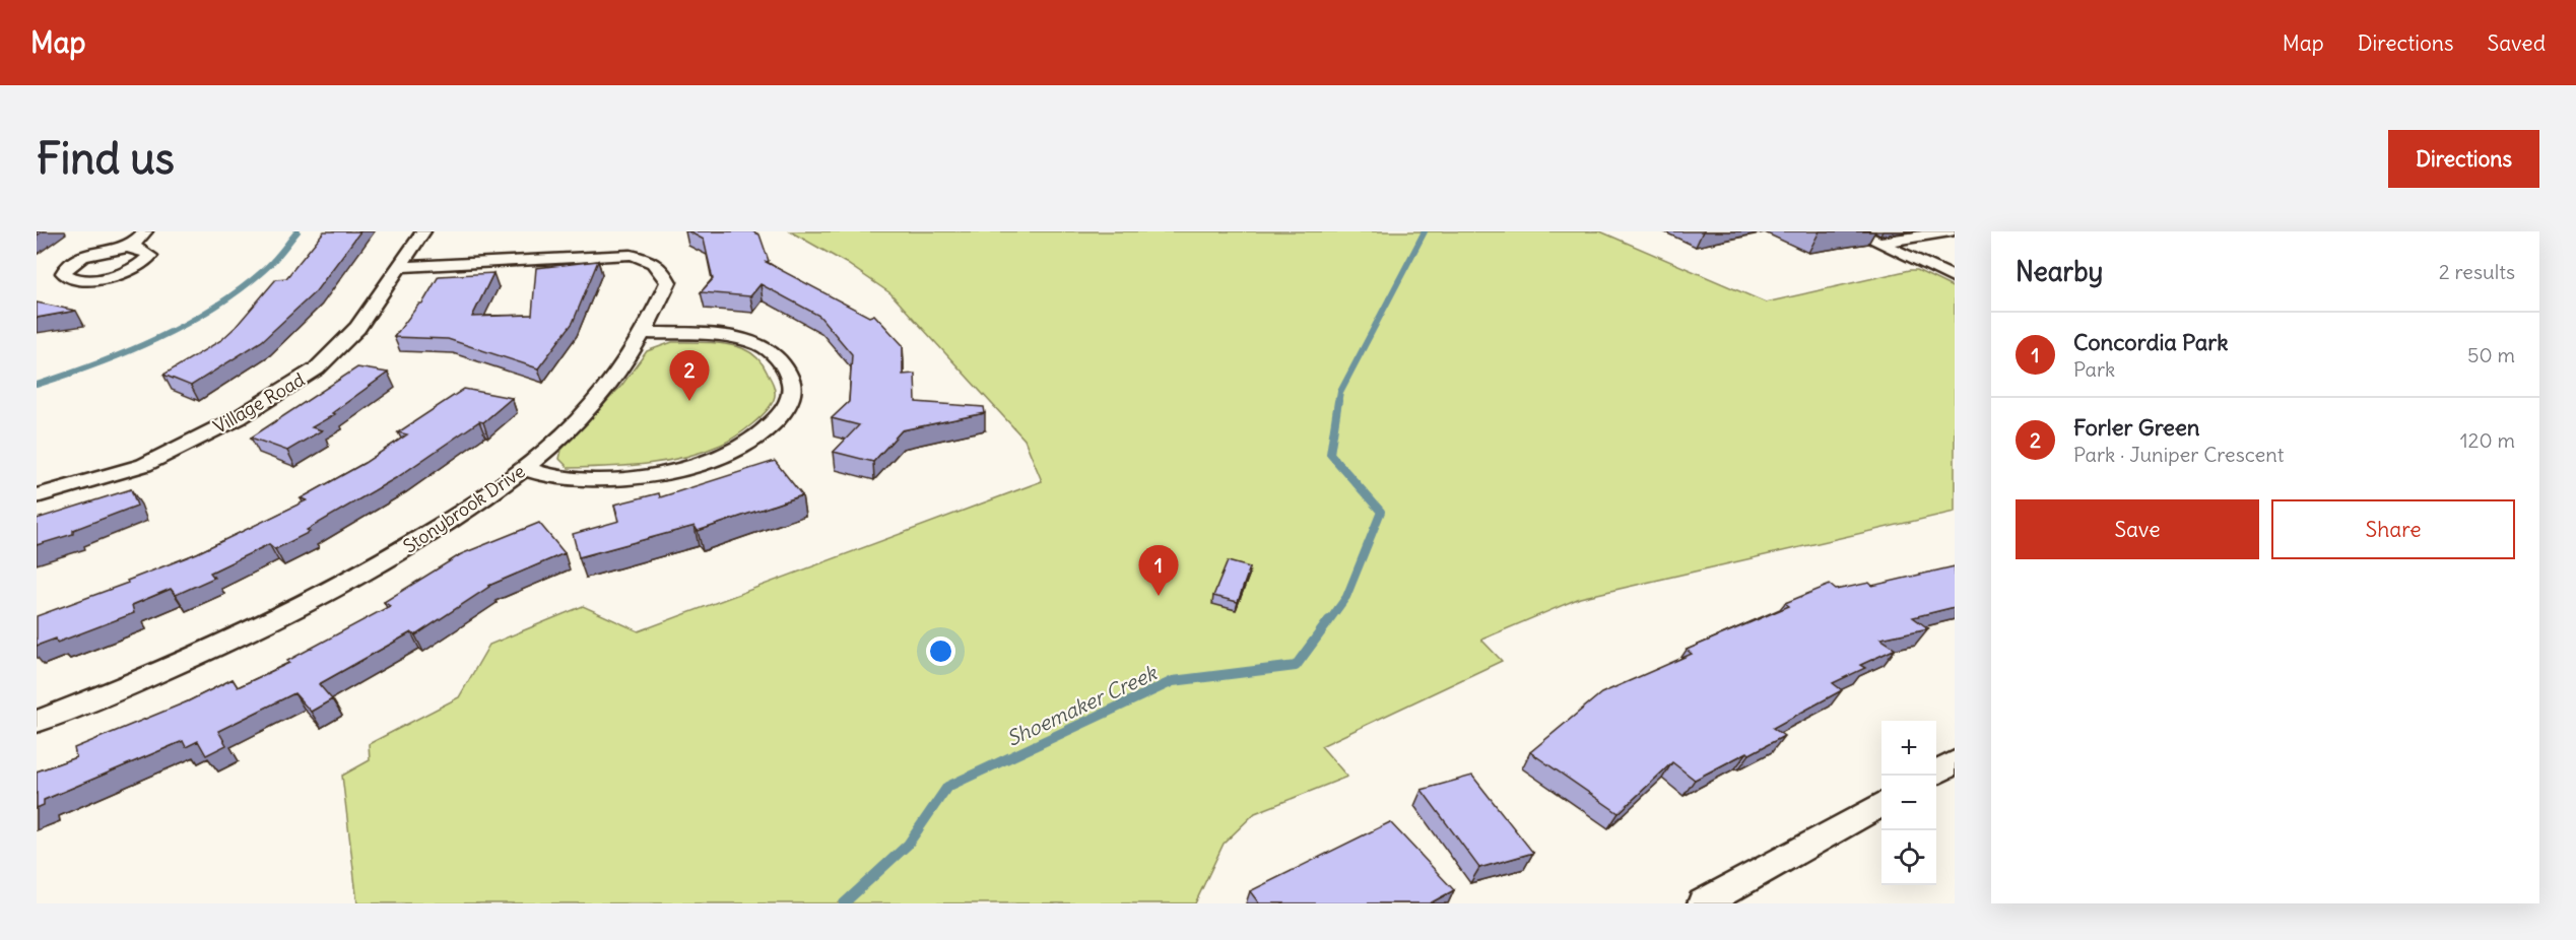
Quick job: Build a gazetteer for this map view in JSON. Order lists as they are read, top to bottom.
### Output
{
  "streets": {
    "street": ["Village Road", "Stonybrook Drive"]
  },
  "crossings": [
    ["Village Road", "Stonybrook Drive"]
  ],
  "water": ["Shoemaker Creek"],
  "page": {
    "header": "Map",
    "nav": ["Map", "Directions", "Saved"],
    "buttons": [
      "Directions",
      ["Save", "Share"]
    ],
    "title": "Find us",
    "heading": ["Nearby", "2 results"],
    "list": [
      {
        "mark": "1",
        "name": "Concordia Park",
        "note": "Park",
        "value": "50 m"
      },
      {
        "mark": "2",
        "name": "Forler Green",
        "note": "Park · Juniper Crescent",
        "value": "120 m"
      }
    ],
    "pins": ["2", "1"],
    "map_buttons": ["+", "−"]
  }
}
